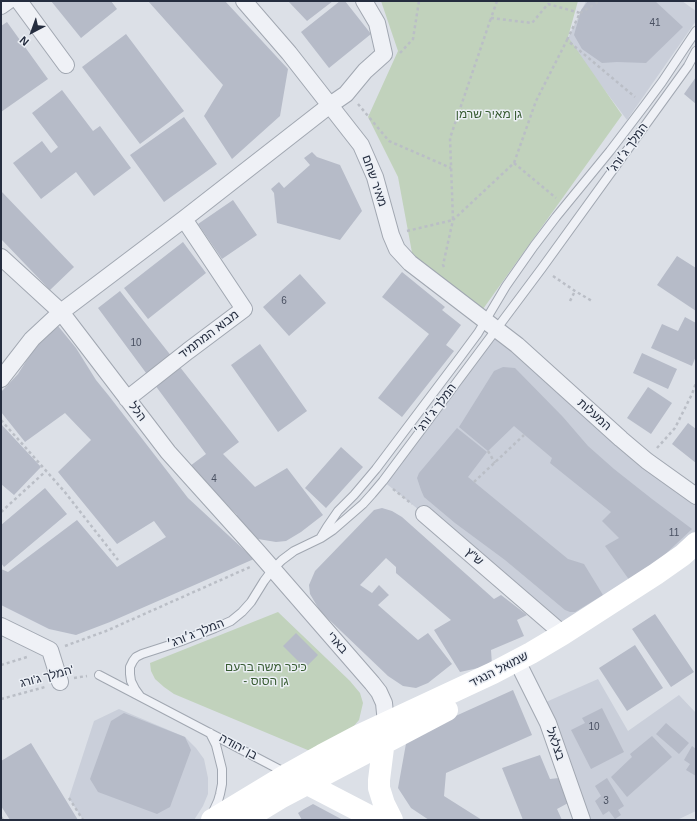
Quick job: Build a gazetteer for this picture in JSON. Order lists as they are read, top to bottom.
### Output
{
  "streets": {
    "street": [
      "מאיר שחם",
      "מבוא המתמיד",
      "הלל",
      "המעלות",
      "ש\"ץ",
      "בארי",
      "שמואל הנגיד",
      "בצלאל",
      "בן יהודה"
    ],
    "lane": ["המלך ג׳ורג׳"],
    "path": ["המלך ג'ורג'"]
  },
  "crossings": [
    ["המלך ג׳ורג׳", "מאיר שחם"],
    ["המלך ג׳ורג׳", "הלל"],
    ["המלך ג׳ורג׳", "המעלות"],
    ["המלך ג׳ורג׳", "בארי"],
    ["המלך ג׳ורג׳", "בן יהודה"],
    ["מאיר שחם", "המעלות"],
    ["מבוא המתמיד", "הלל"],
    ["הלל", "בארי"],
    ["ש\"ץ", "שמואל הנגיד"],
    ["בארי", "שמואל הנגיד"],
    ["שמואל הנגיד", "בצלאל"],
    ["שמואל הנגיד", "בן יהודה"],
    ["המלך ג'ורג'", "בן יהודה"]
  ],
  "parks": ["גן מאיר שרמן", "כיכר משה ברעם - גן הסוס"],
  "house_numbers": [
    "41",
    "6",
    "10",
    "4",
    "11",
    "10",
    "3"
  ],
  "north": "bottom left"
}
